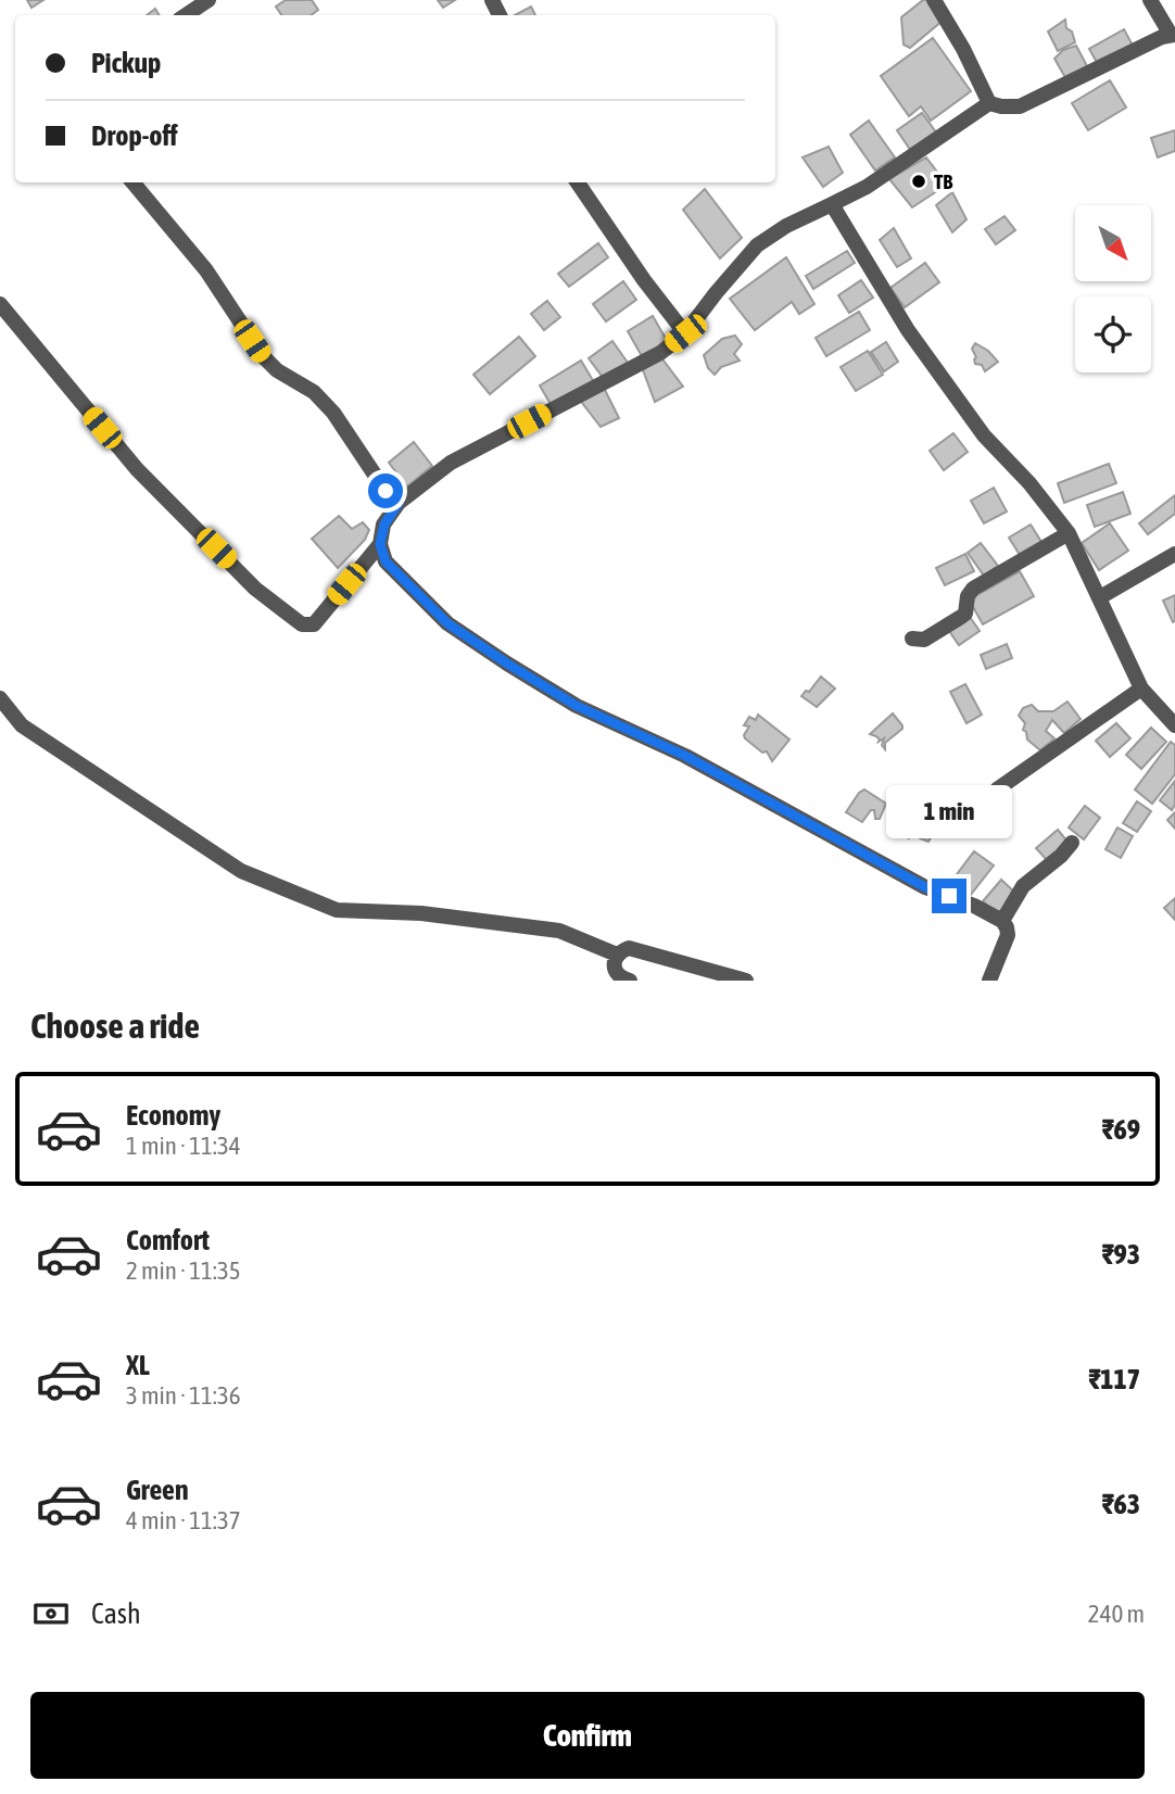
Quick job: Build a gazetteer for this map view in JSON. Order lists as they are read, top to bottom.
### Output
{
  "places": ["TB"],
  "north": "bottom right",
  "page": {
    "banner": ["Pickup", "Drop-off"],
    "bubble": "1 min",
    "heading": "Choose a ride",
    "list": [
      {
        "name": "Economy",
        "note": "1 min · 11:34",
        "value": "₹69"
      },
      {
        "name": "Comfort",
        "note": "2 min · 11:35",
        "value": "₹93"
      },
      {
        "name": "XL",
        "note": "3 min · 11:36",
        "value": "₹117"
      },
      {
        "name": "Green",
        "note": "4 min · 11:37",
        "value": "₹63"
      }
    ],
    "pay": ["Cash", "240 m"],
    "buttons": "Confirm"
  }
}
